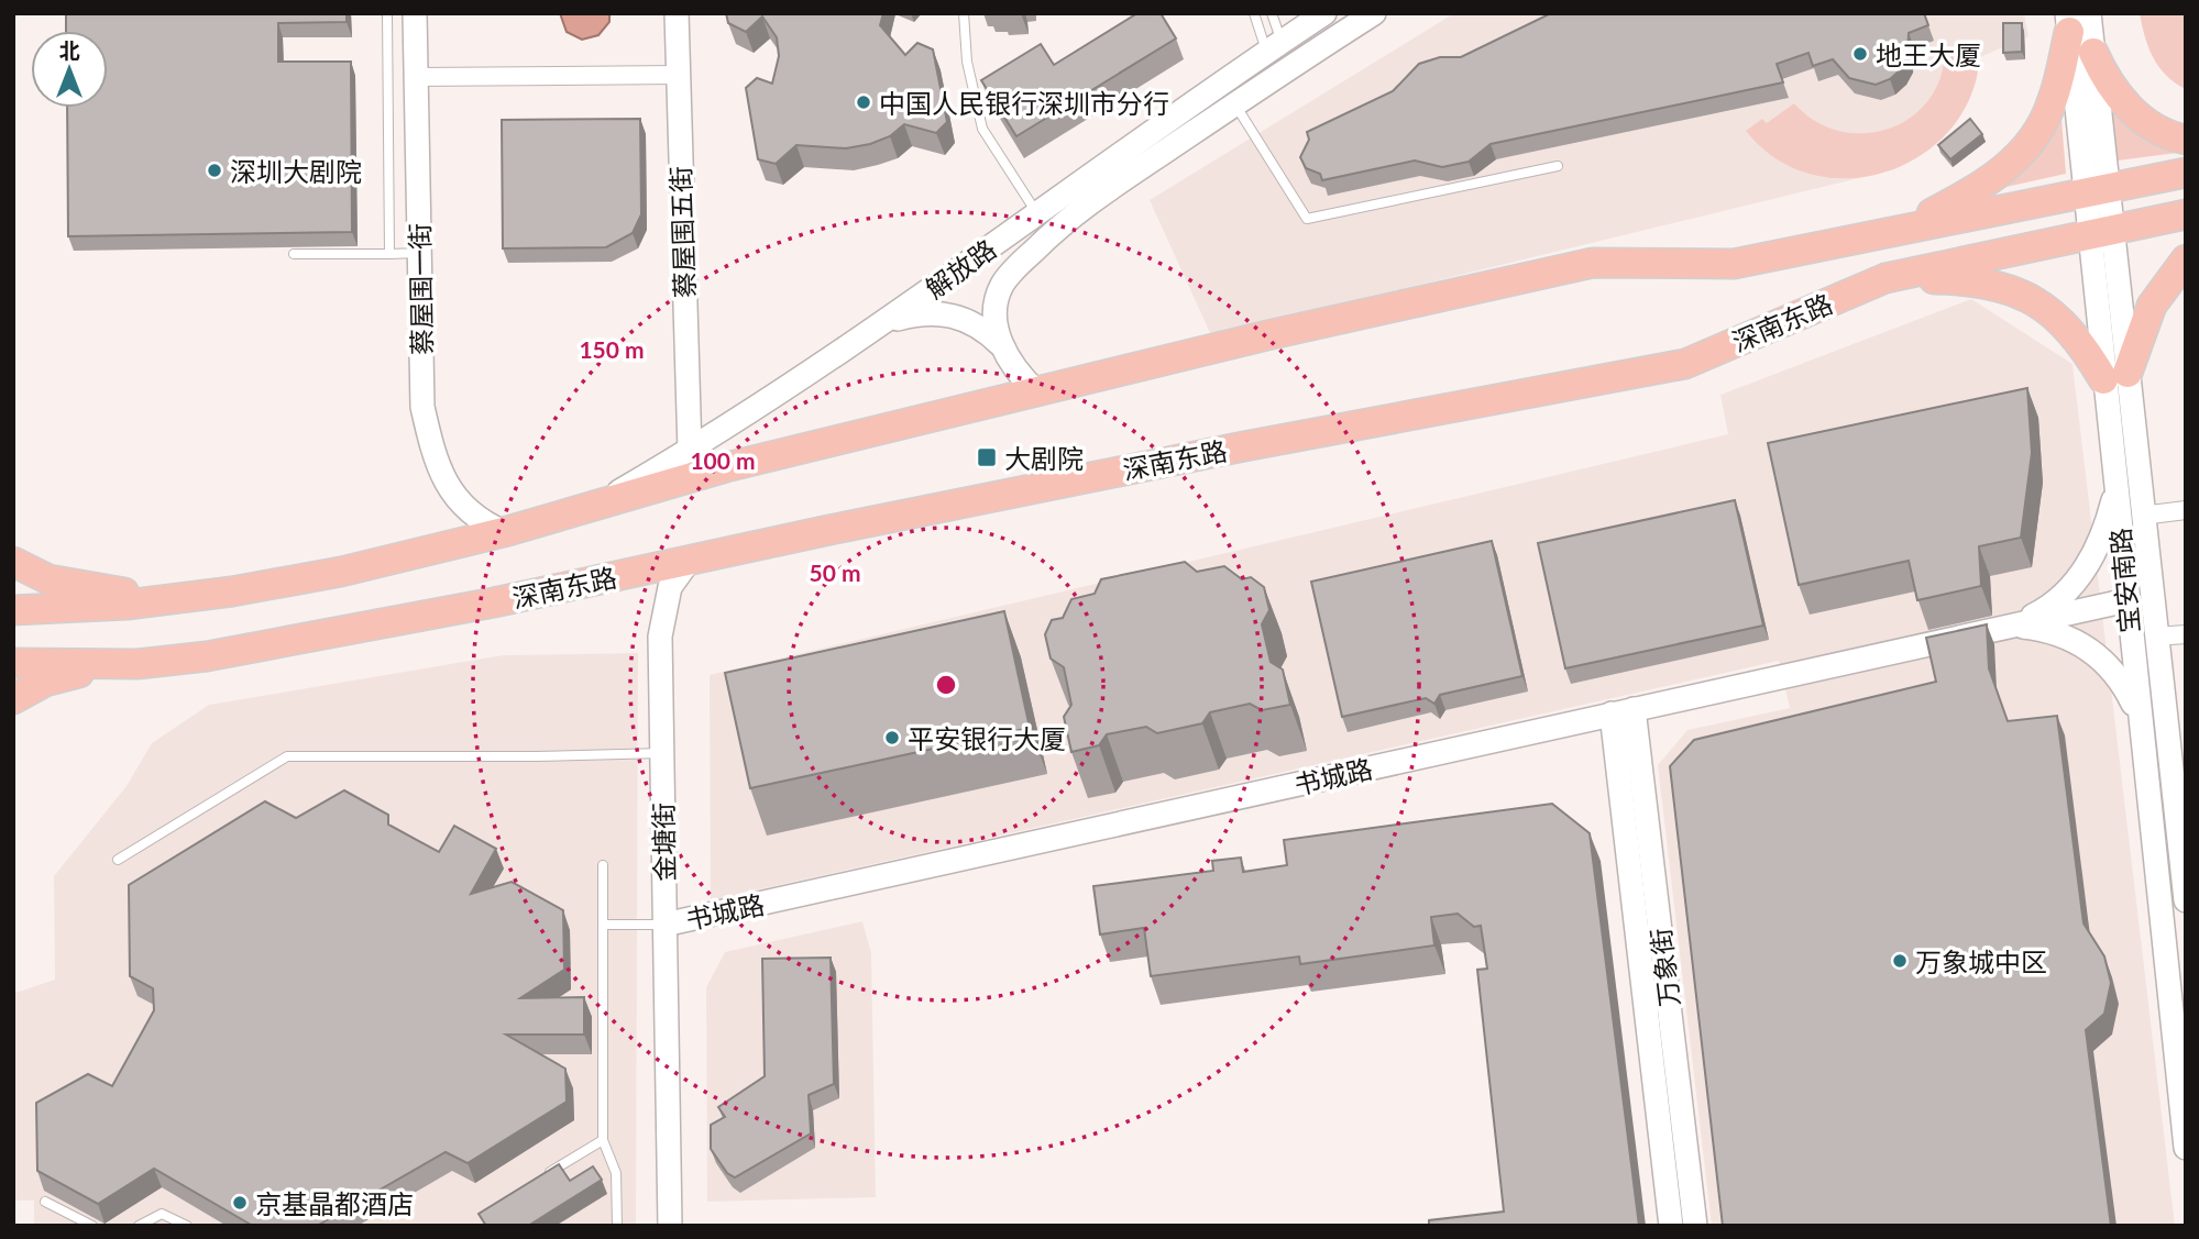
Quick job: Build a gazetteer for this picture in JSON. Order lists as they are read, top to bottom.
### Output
{
  "streets": {
    "main road": ["深南东路"],
    "street": [
      "蔡屋围五街",
      "解放路",
      "蔡屋围一街",
      "宝安南路",
      "书城路",
      "金塘街",
      "万象街"
    ]
  },
  "crossings": [
    ["蔡屋围五街", "解放路"],
    ["深南东路", "宝安南路"],
    ["深南东路", "金塘街"],
    ["宝安南路", "书城路"],
    ["书城路", "金塘街"],
    ["书城路", "万象街"]
  ],
  "places": {
    "other": [
      "地王大厦",
      "中国人民银行深圳市分行",
      "深圳大剧院",
      "平安银行大厦",
      "万象城中区",
      "京基晶都酒店"
    ],
    "transit": ["大剧院"]
  },
  "north": "top",
  "rings": ["150 m", "100 m", "50 m"]
}
